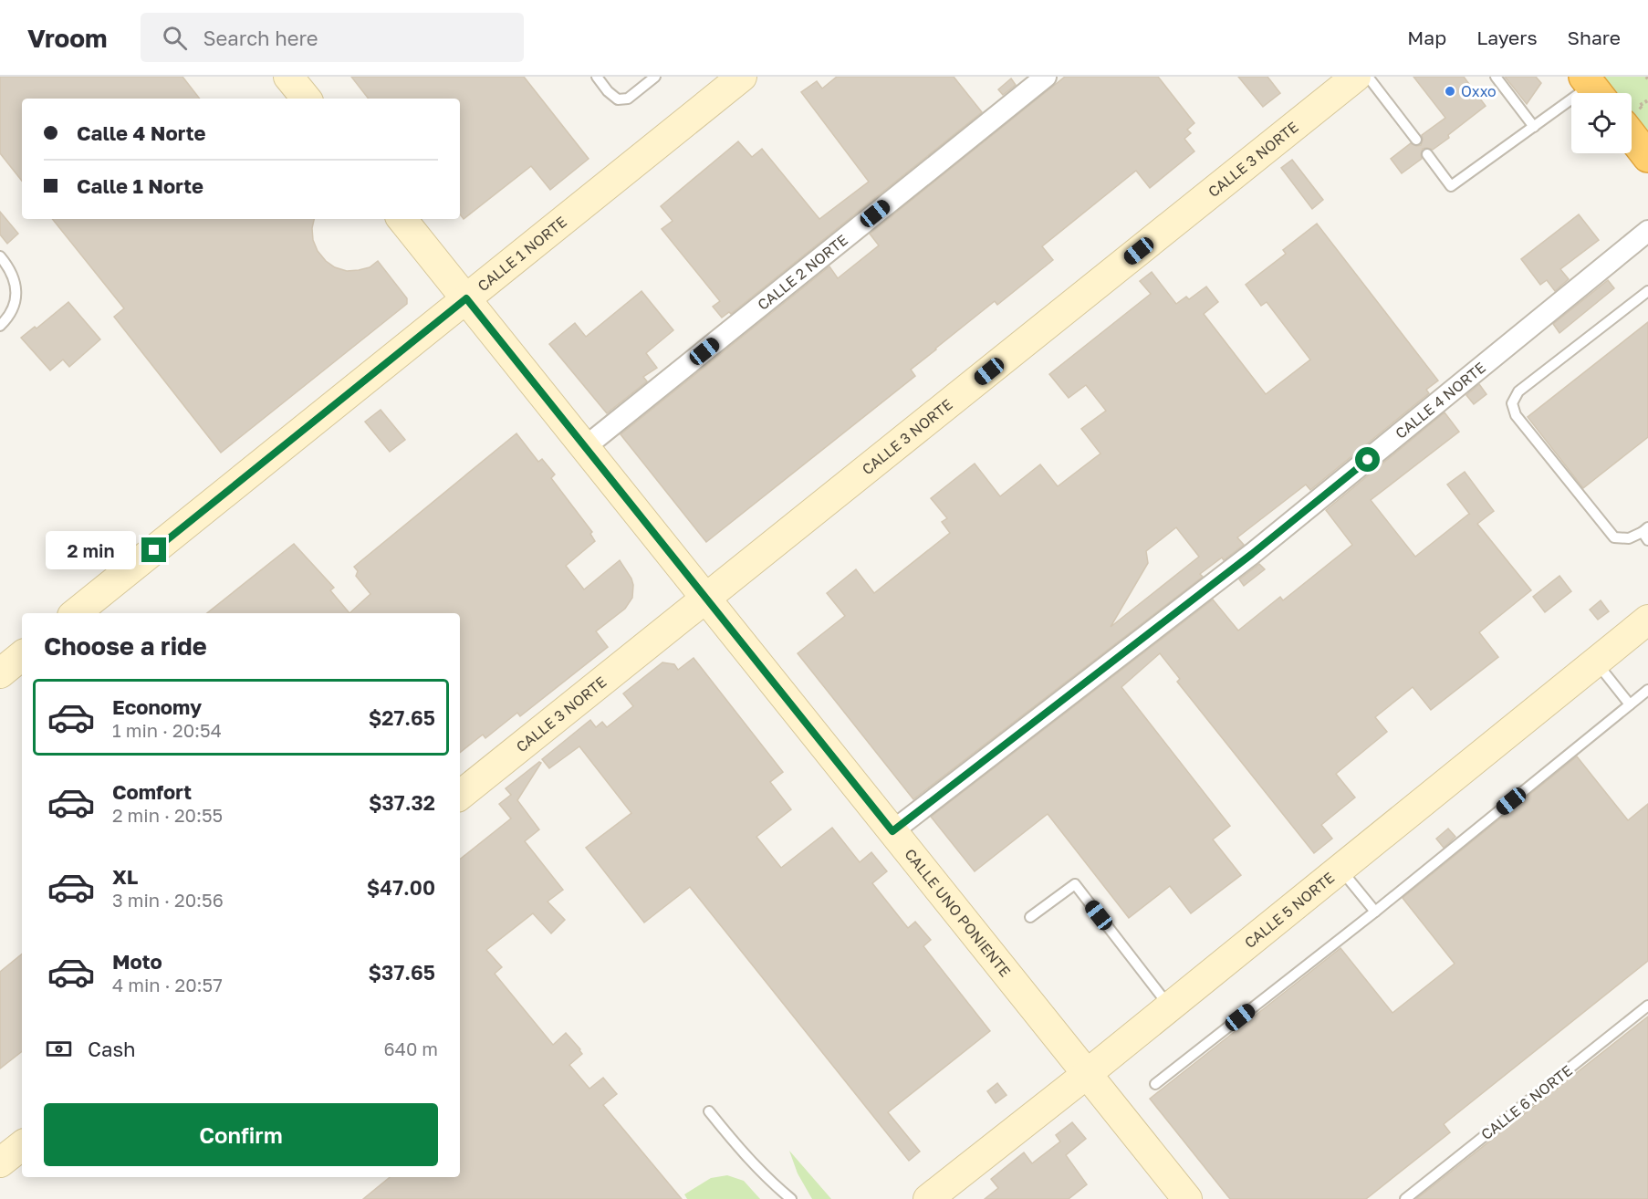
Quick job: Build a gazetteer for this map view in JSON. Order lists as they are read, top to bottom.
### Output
{
  "streets": {
    "street": [
      "CALLE 3 NORTE",
      "CALLE 1 NORTE",
      "CALLE 2 NORTE",
      "CALLE 4 NORTE",
      "CALLE 5 NORTE",
      "CALLE UNO PONIENTE"
    ],
    "lane": ["CALLE 6 NORTE"]
  },
  "crossings": [
    ["CALLE 3 NORTE", "CALLE UNO PONIENTE"],
    ["CALLE 1 NORTE", "CALLE UNO PONIENTE"],
    ["CALLE 2 NORTE", "CALLE UNO PONIENTE"],
    ["CALLE 4 NORTE", "CALLE UNO PONIENTE"],
    ["CALLE 5 NORTE", "CALLE UNO PONIENTE"]
  ],
  "places": ["Oxxo"],
  "page": {
    "header": "Vroom",
    "search": "Search here",
    "nav": ["Map", "Layers", "Share"],
    "banner": ["Calle 4 Norte", "Calle 1 Norte"],
    "bubble": "2 min",
    "heading": "Choose a ride",
    "list": [
      {
        "name": "Economy",
        "note": "1 min · 20:54",
        "value": "$27.65"
      },
      {
        "name": "Comfort",
        "note": "2 min · 20:55",
        "value": "$37.32"
      },
      {
        "name": "XL",
        "note": "3 min · 20:56",
        "value": "$47.00"
      },
      {
        "name": "Moto",
        "note": "4 min · 20:57",
        "value": "$37.65"
      }
    ],
    "pay": ["Cash", "640 m"],
    "buttons": "Confirm"
  }
}
